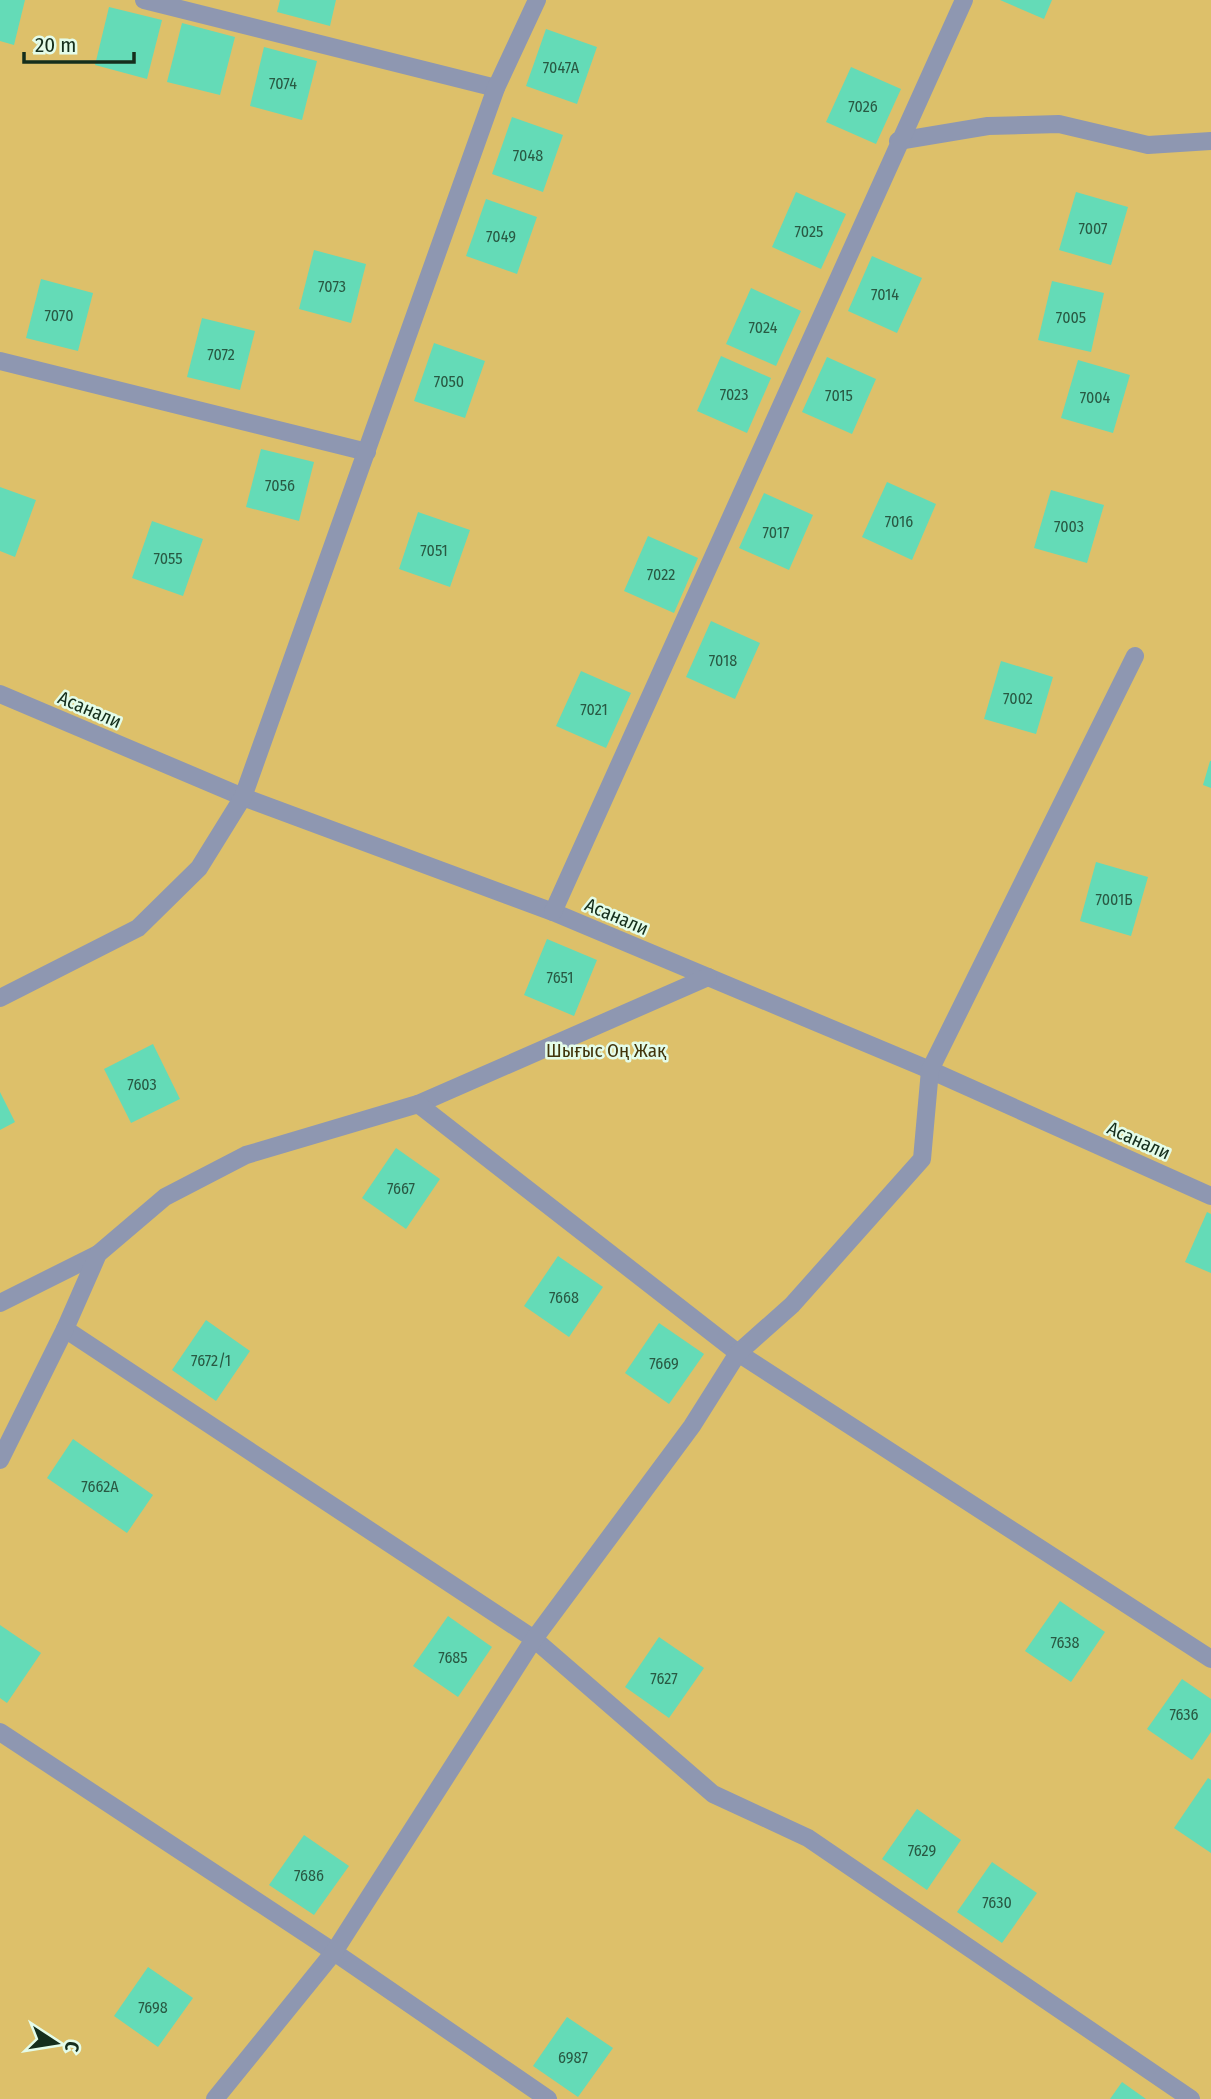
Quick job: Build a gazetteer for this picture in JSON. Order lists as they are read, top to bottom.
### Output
{
  "streets": {
    "street": ["Асанали"]
  },
  "parks": ["Шығыс Оң Жақ"],
  "house_numbers": [
    "7047А",
    "7074",
    "7026",
    "7048",
    "7007",
    "7025",
    "7049",
    "7073",
    "7014",
    "7070",
    "7005",
    "7024",
    "7072",
    "7050",
    "7023",
    "7015",
    "7004",
    "7056",
    "7016",
    "7003",
    "7017",
    "7051",
    "7055",
    "7022",
    "7018",
    "7002",
    "7021",
    "7001Б",
    "7651",
    "7603",
    "7667",
    "7668",
    "7672/1",
    "7669",
    "7662А",
    "7638",
    "7685",
    "7627",
    "7636",
    "7629",
    "7686",
    "7630",
    "7698",
    "6987"
  ],
  "scale_bar": "20 m",
  "north": "right"
}
